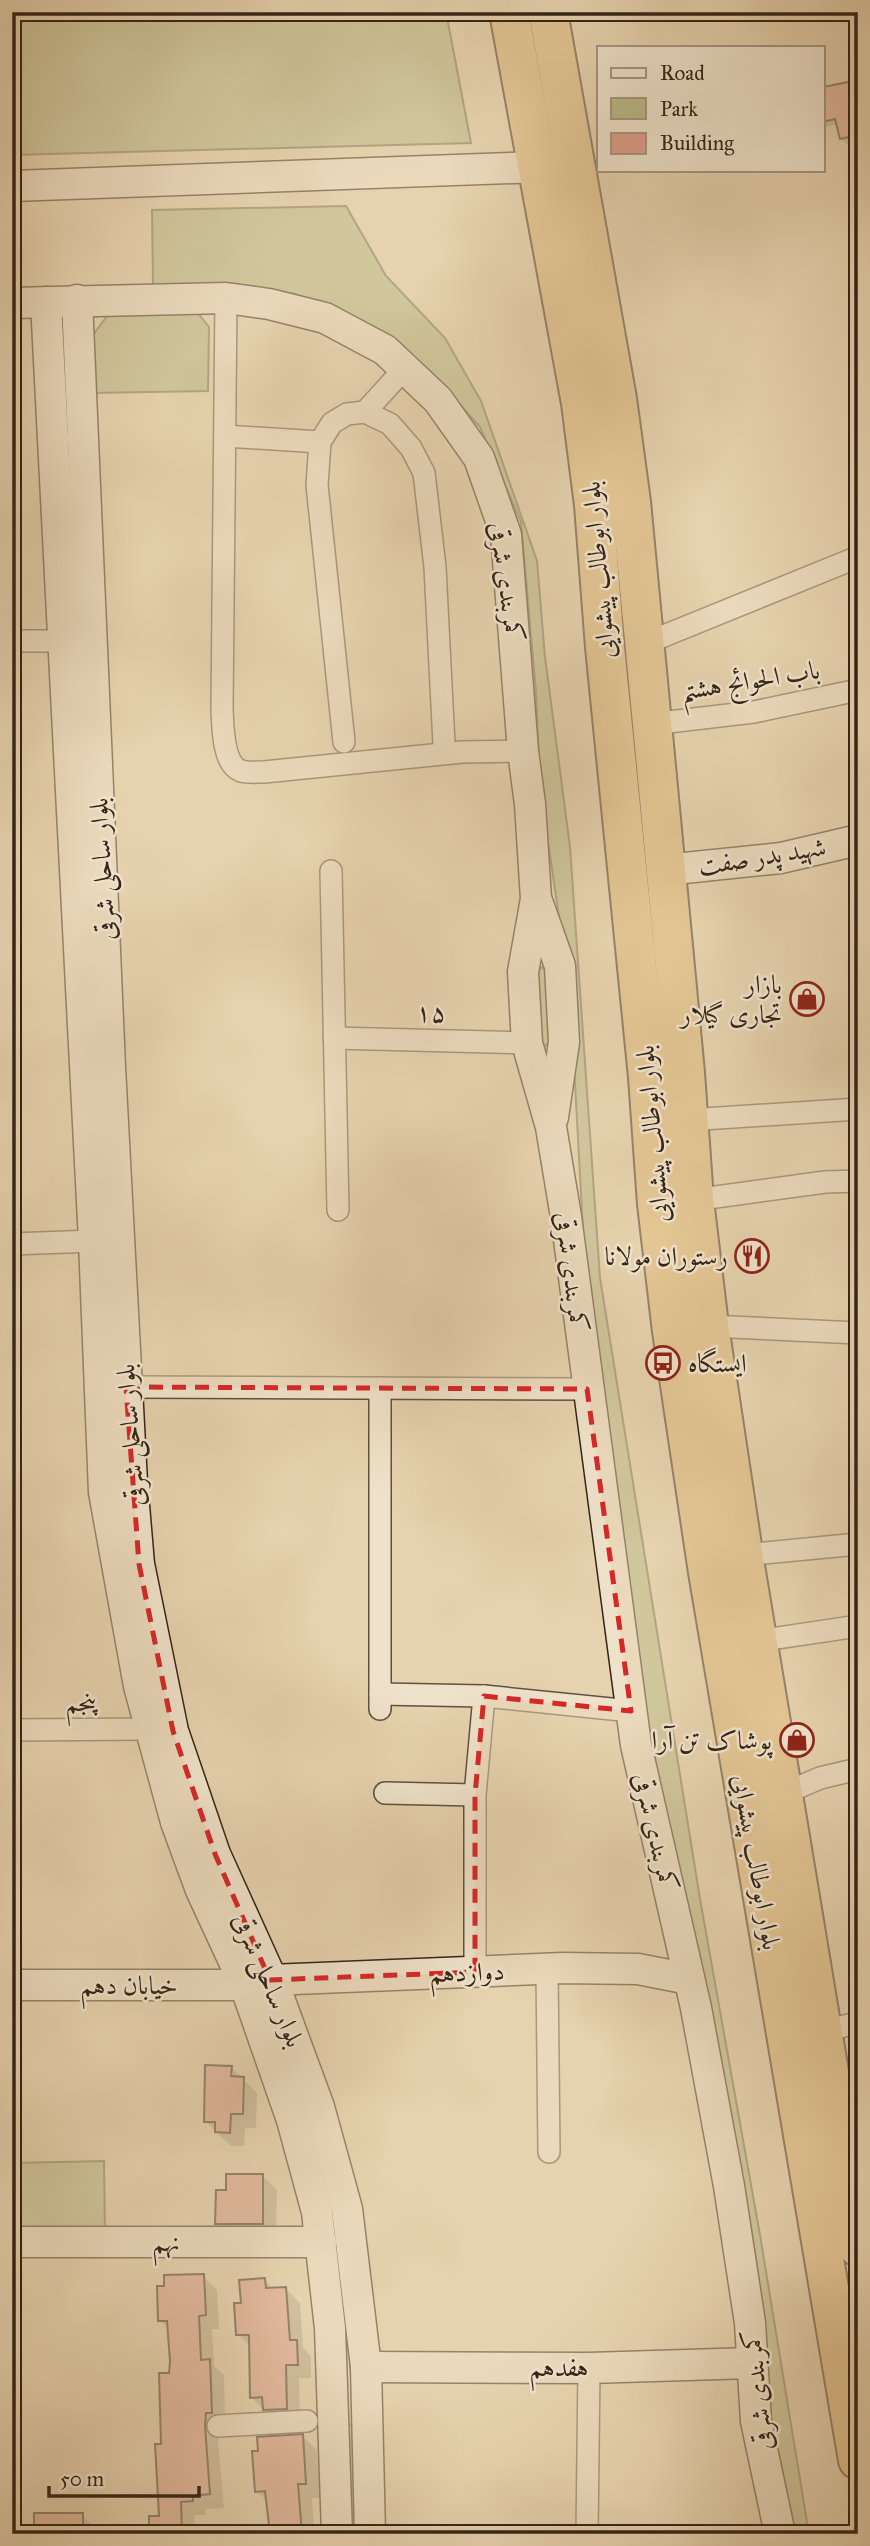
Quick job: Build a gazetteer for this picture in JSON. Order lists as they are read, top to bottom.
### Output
{
  "streets": {
    "highway": ["بلوار ابوطالب پیشوایی"],
    "street": [
      "کمربندی شرقی",
      "باب الحوائج هشتم",
      "شهید پدر صفت",
      "بلوار ساحلی شرقی",
      "۱۵",
      "پنجم",
      "دوازدهم",
      "خیابان دهم",
      "نهم",
      "هفدهم"
    ]
  },
  "crossings": [
    ["بلوار ابوطالب پیشوایی", "باب الحوائج هشتم"],
    ["بلوار ابوطالب پیشوایی", "شهید پدر صفت"],
    ["کمربندی شرقی", "بلوار ساحلی شرقی"],
    ["کمربندی شرقی", "۱۵"],
    ["کمربندی شرقی", "دوازدهم"],
    ["کمربندی شرقی", "هفدهم"],
    ["بلوار ساحلی شرقی", "پنجم"],
    ["بلوار ساحلی شرقی", "دوازدهم"],
    ["بلوار ساحلی شرقی", "خیابان دهم"],
    ["بلوار ساحلی شرقی", "نهم"],
    ["بلوار ساحلی شرقی", "هفدهم"],
    ["دوازدهم", "خیابان دهم"]
  ],
  "places": {
    "shop": ["بازار تجاری گیلار", "پوشاک تن آرا"],
    "restaurant": ["رستوران مولانا"],
    "bus stop": ["ایستگاه"]
  },
  "legend": ["Road", "Park", "Building"],
  "scale_bar": "50 m"
}
